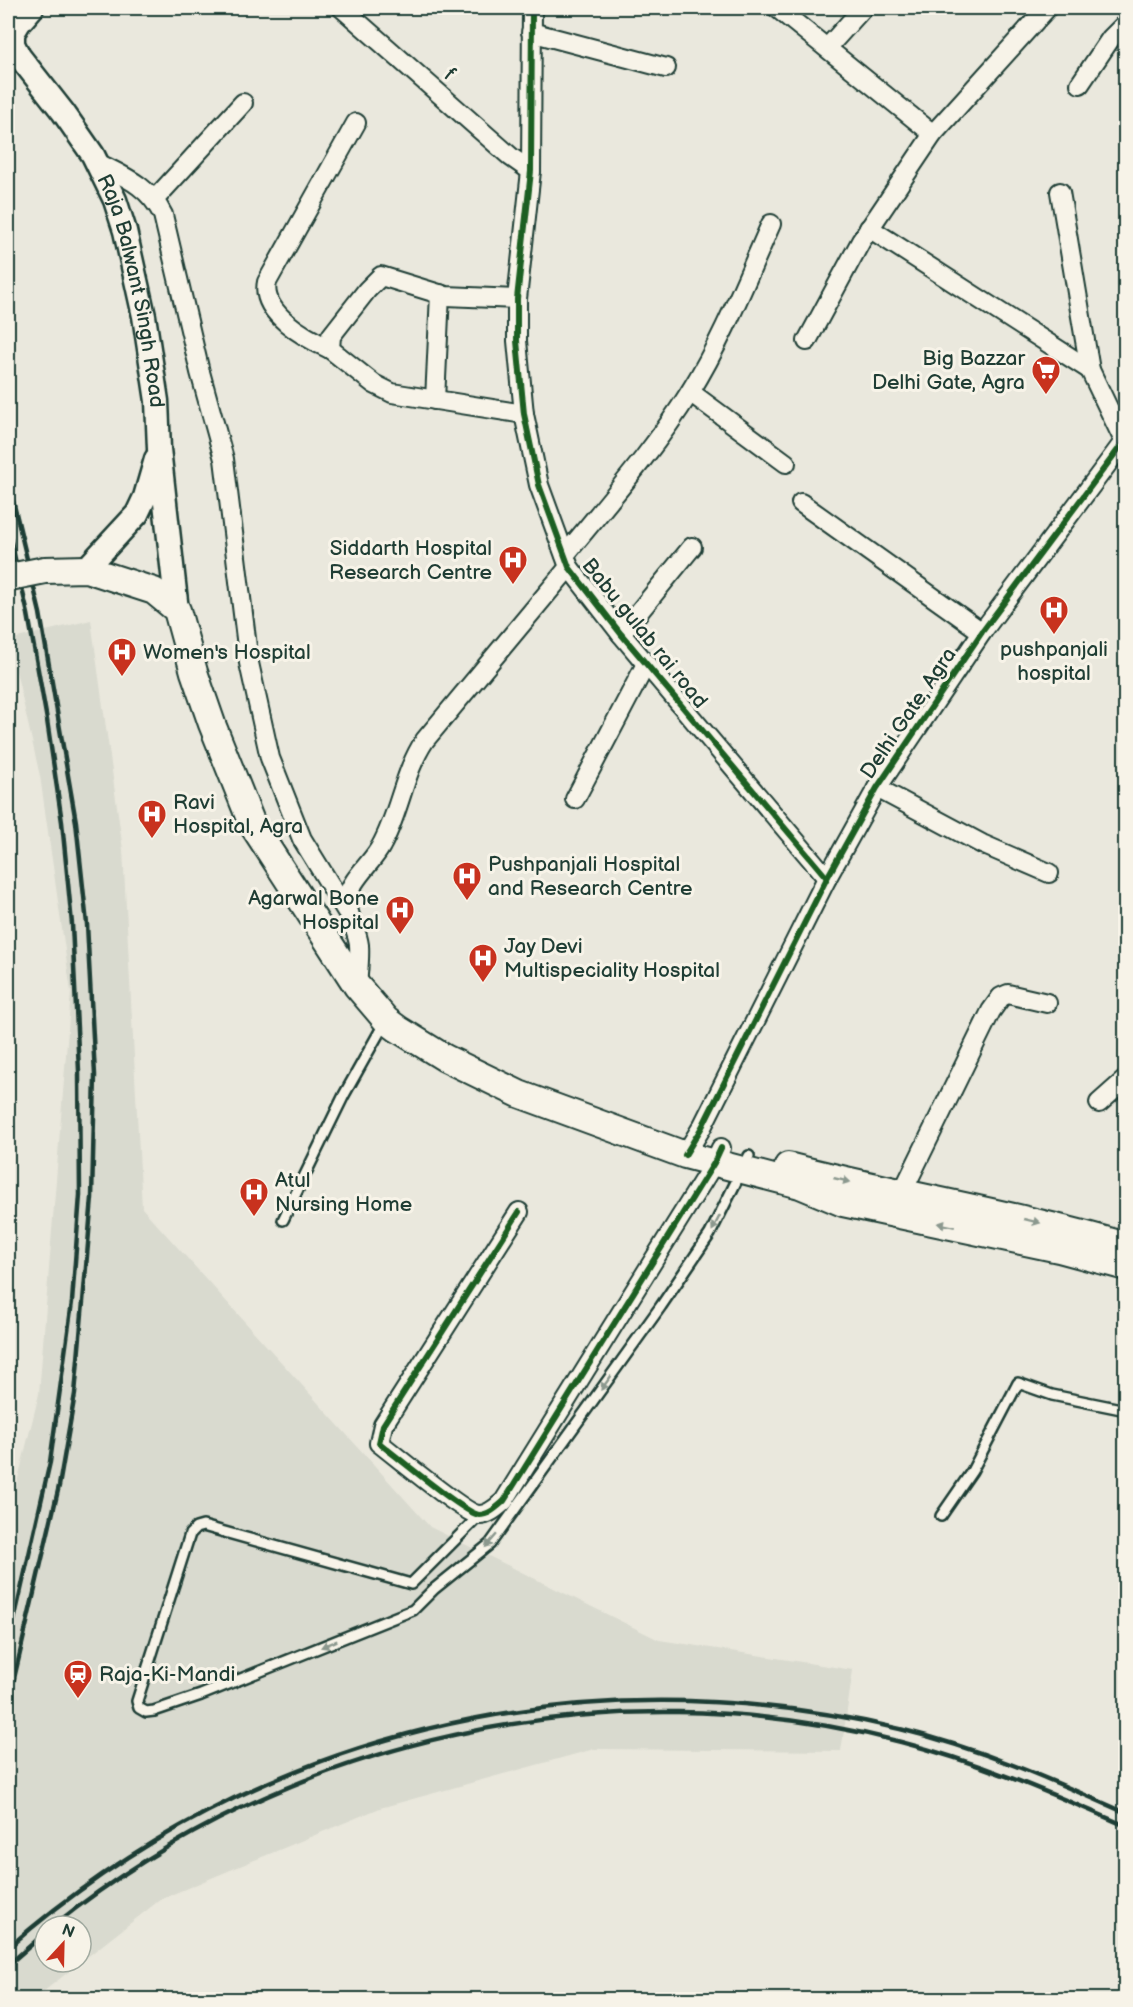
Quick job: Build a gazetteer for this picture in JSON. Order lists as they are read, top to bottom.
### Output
{
  "streets": {
    "street": [
      "f",
      "Raja Balwant Singh Road",
      "Babu gulab rai road",
      "Delhi Gate, Agra"
    ]
  },
  "crossings": [
    ["f", "Babu gulab rai road"],
    ["Babu gulab rai road", "Delhi Gate, Agra"]
  ],
  "places": {
    "supermarket": ["Big Bazzar Delhi Gate, Agra"],
    "hospital": [
      "Siddarth Hospital Research Centre",
      "pushpanjali hospital",
      "Women's Hospital",
      "Ravi Hospital, Agra",
      "Pushpanjali Hospital and Research Centre",
      "Agarwal Bone Hospital",
      "Jay Devi Multispeciality Hospital",
      "Atul Nursing Home"
    ],
    "station": ["Raja-Ki-Mandi"]
  },
  "north": "top"
}
